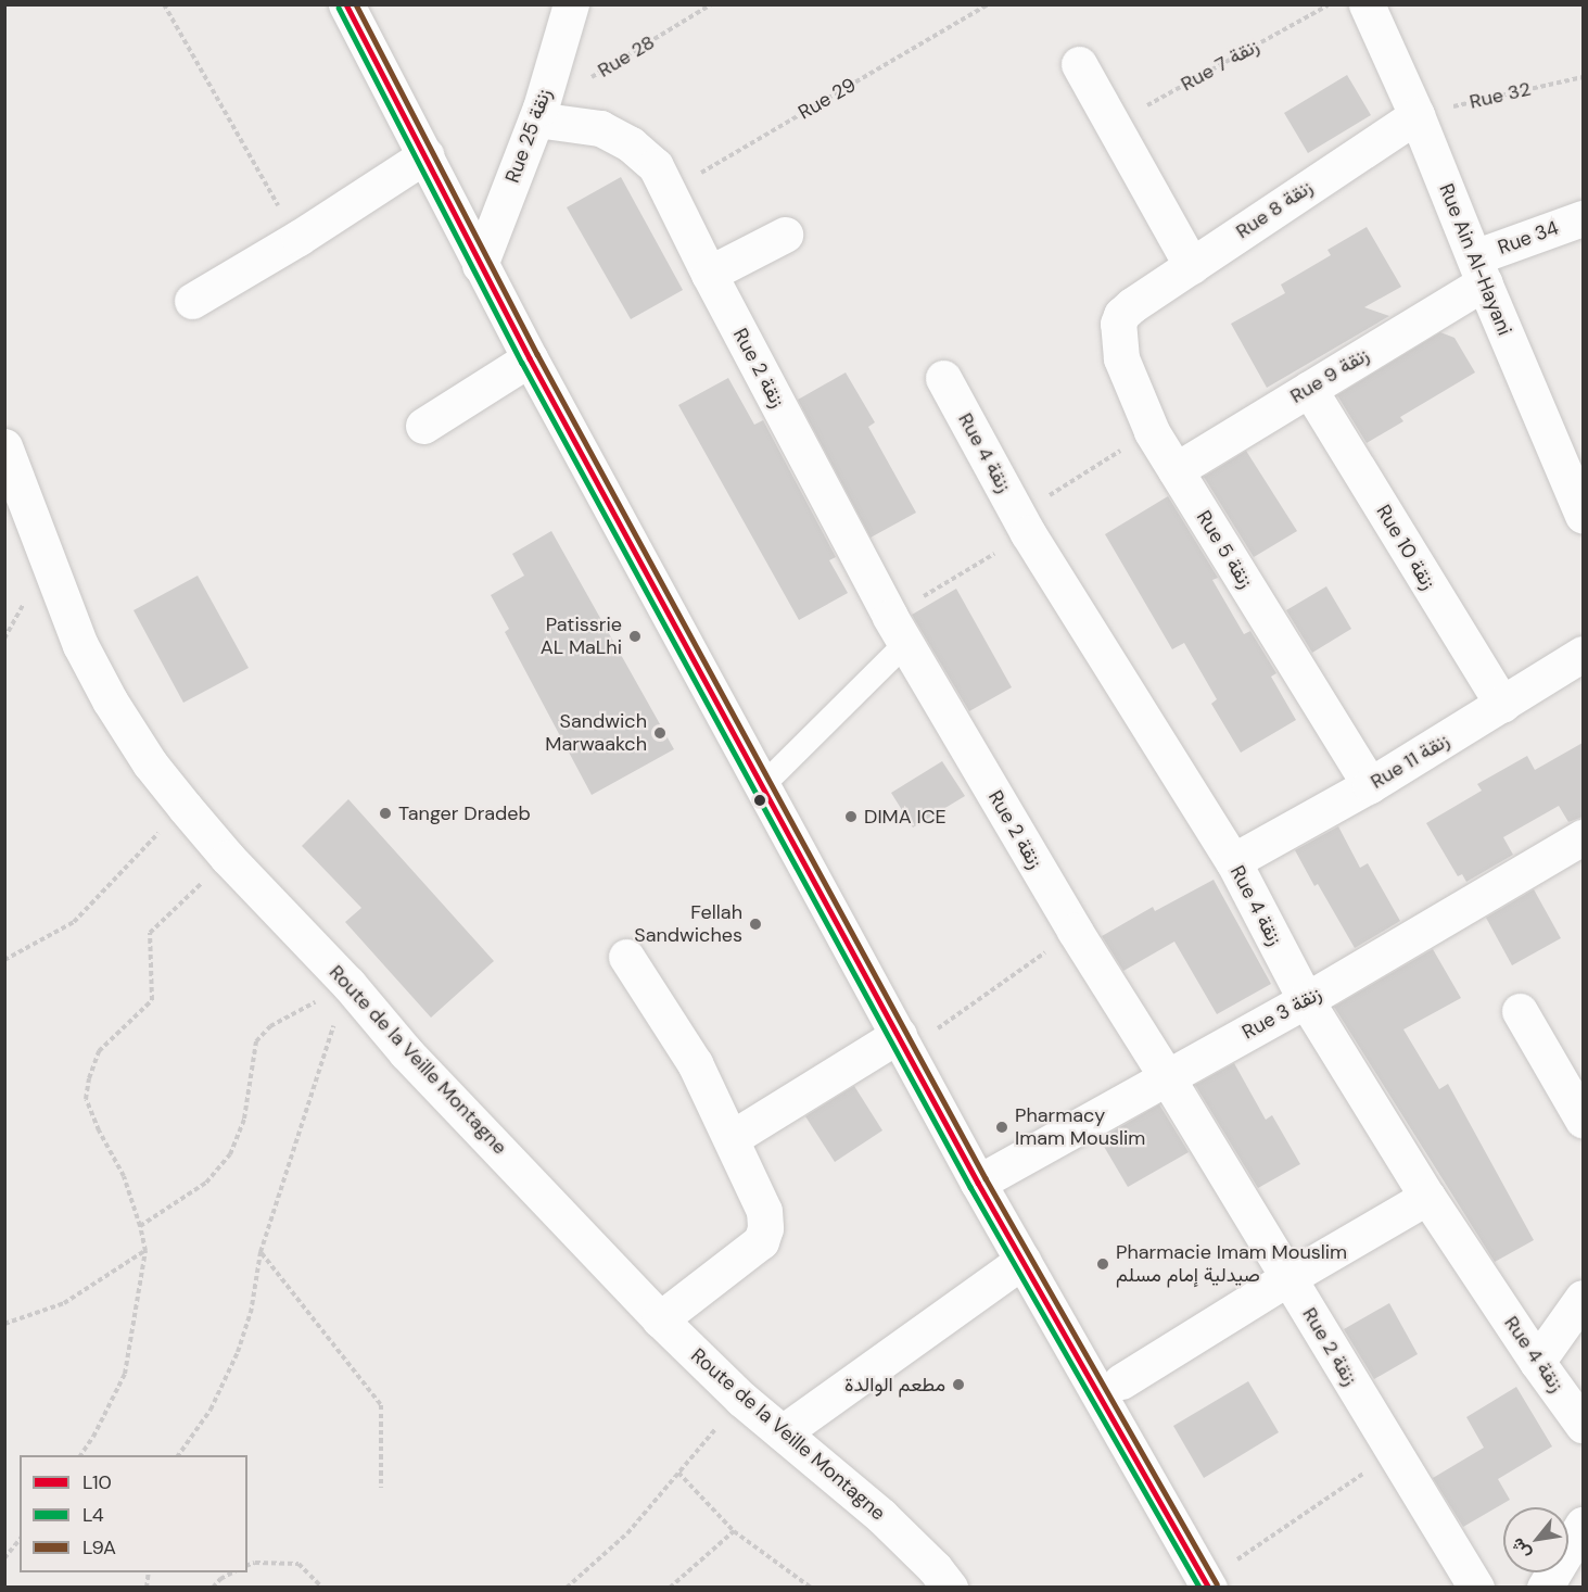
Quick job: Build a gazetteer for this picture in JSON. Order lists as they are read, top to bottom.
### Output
{
  "streets": {
    "street": [
      "Rue 25 زنقة",
      "Rue 8 زنقة",
      "Rue 34",
      "Rue Ain Al-Hayani",
      "Rue 2 زنقة",
      "Rue 9 زنقة",
      "Rue 4 زنقة",
      "Rue 10 زنقة",
      "Rue 5 زنقة",
      "Rue 11 زنقة",
      "Rue 3 زنقة",
      "Route de la Veille Montagne"
    ],
    "path": [
      "Rue 28",
      "Rue 7 زنقة",
      "Rue 32",
      "Rue 29"
    ]
  },
  "crossings": [
    ["Rue 28", "Rue 25 زنقة"],
    ["Rue 28", "Rue 2 زنقة"],
    ["Rue 32", "Rue 8 زنقة"],
    ["Rue 32", "Rue Ain Al-Hayani"],
    ["Rue 29", "Rue 2 زنقة"],
    ["Rue 25 زنقة", "Rue 2 زنقة"],
    ["Rue 8 زنقة", "Rue Ain Al-Hayani"],
    ["Rue 8 زنقة", "Rue 5 زنقة"],
    ["Rue 34", "Rue Ain Al-Hayani"],
    ["Rue 34", "Rue 9 زنقة"],
    ["Rue Ain Al-Hayani", "Rue 9 زنقة"],
    ["Rue 2 زنقة", "Rue 3 زنقة"],
    ["Rue 9 زنقة", "Rue 10 زنقة"],
    ["Rue 9 زنقة", "Rue 5 زنقة"],
    ["Rue 4 زنقة", "Rue 11 زنقة"],
    ["Rue 4 زنقة", "Rue 3 زنقة"],
    ["Rue 10 زنقة", "Rue 11 زنقة"],
    ["Rue 5 زنقة", "Rue 11 زنقة"]
  ],
  "places": [
    "Patissrie AL MaLhi",
    "Sandwich Marwaakch",
    "Tanger Dradeb",
    "DIMA ICE",
    "Fellah Sandwiches",
    "Pharmacy Imam Mouslim",
    "Pharmacie Imam Mouslim صيدلية إمام مسلم",
    "مطعم الوالدة"
  ],
  "lines": ["transit line L10", "transit line L9A", "transit line L4"],
  "legend": ["L10", "L4", "L9A"],
  "north": "bottom left"
}
